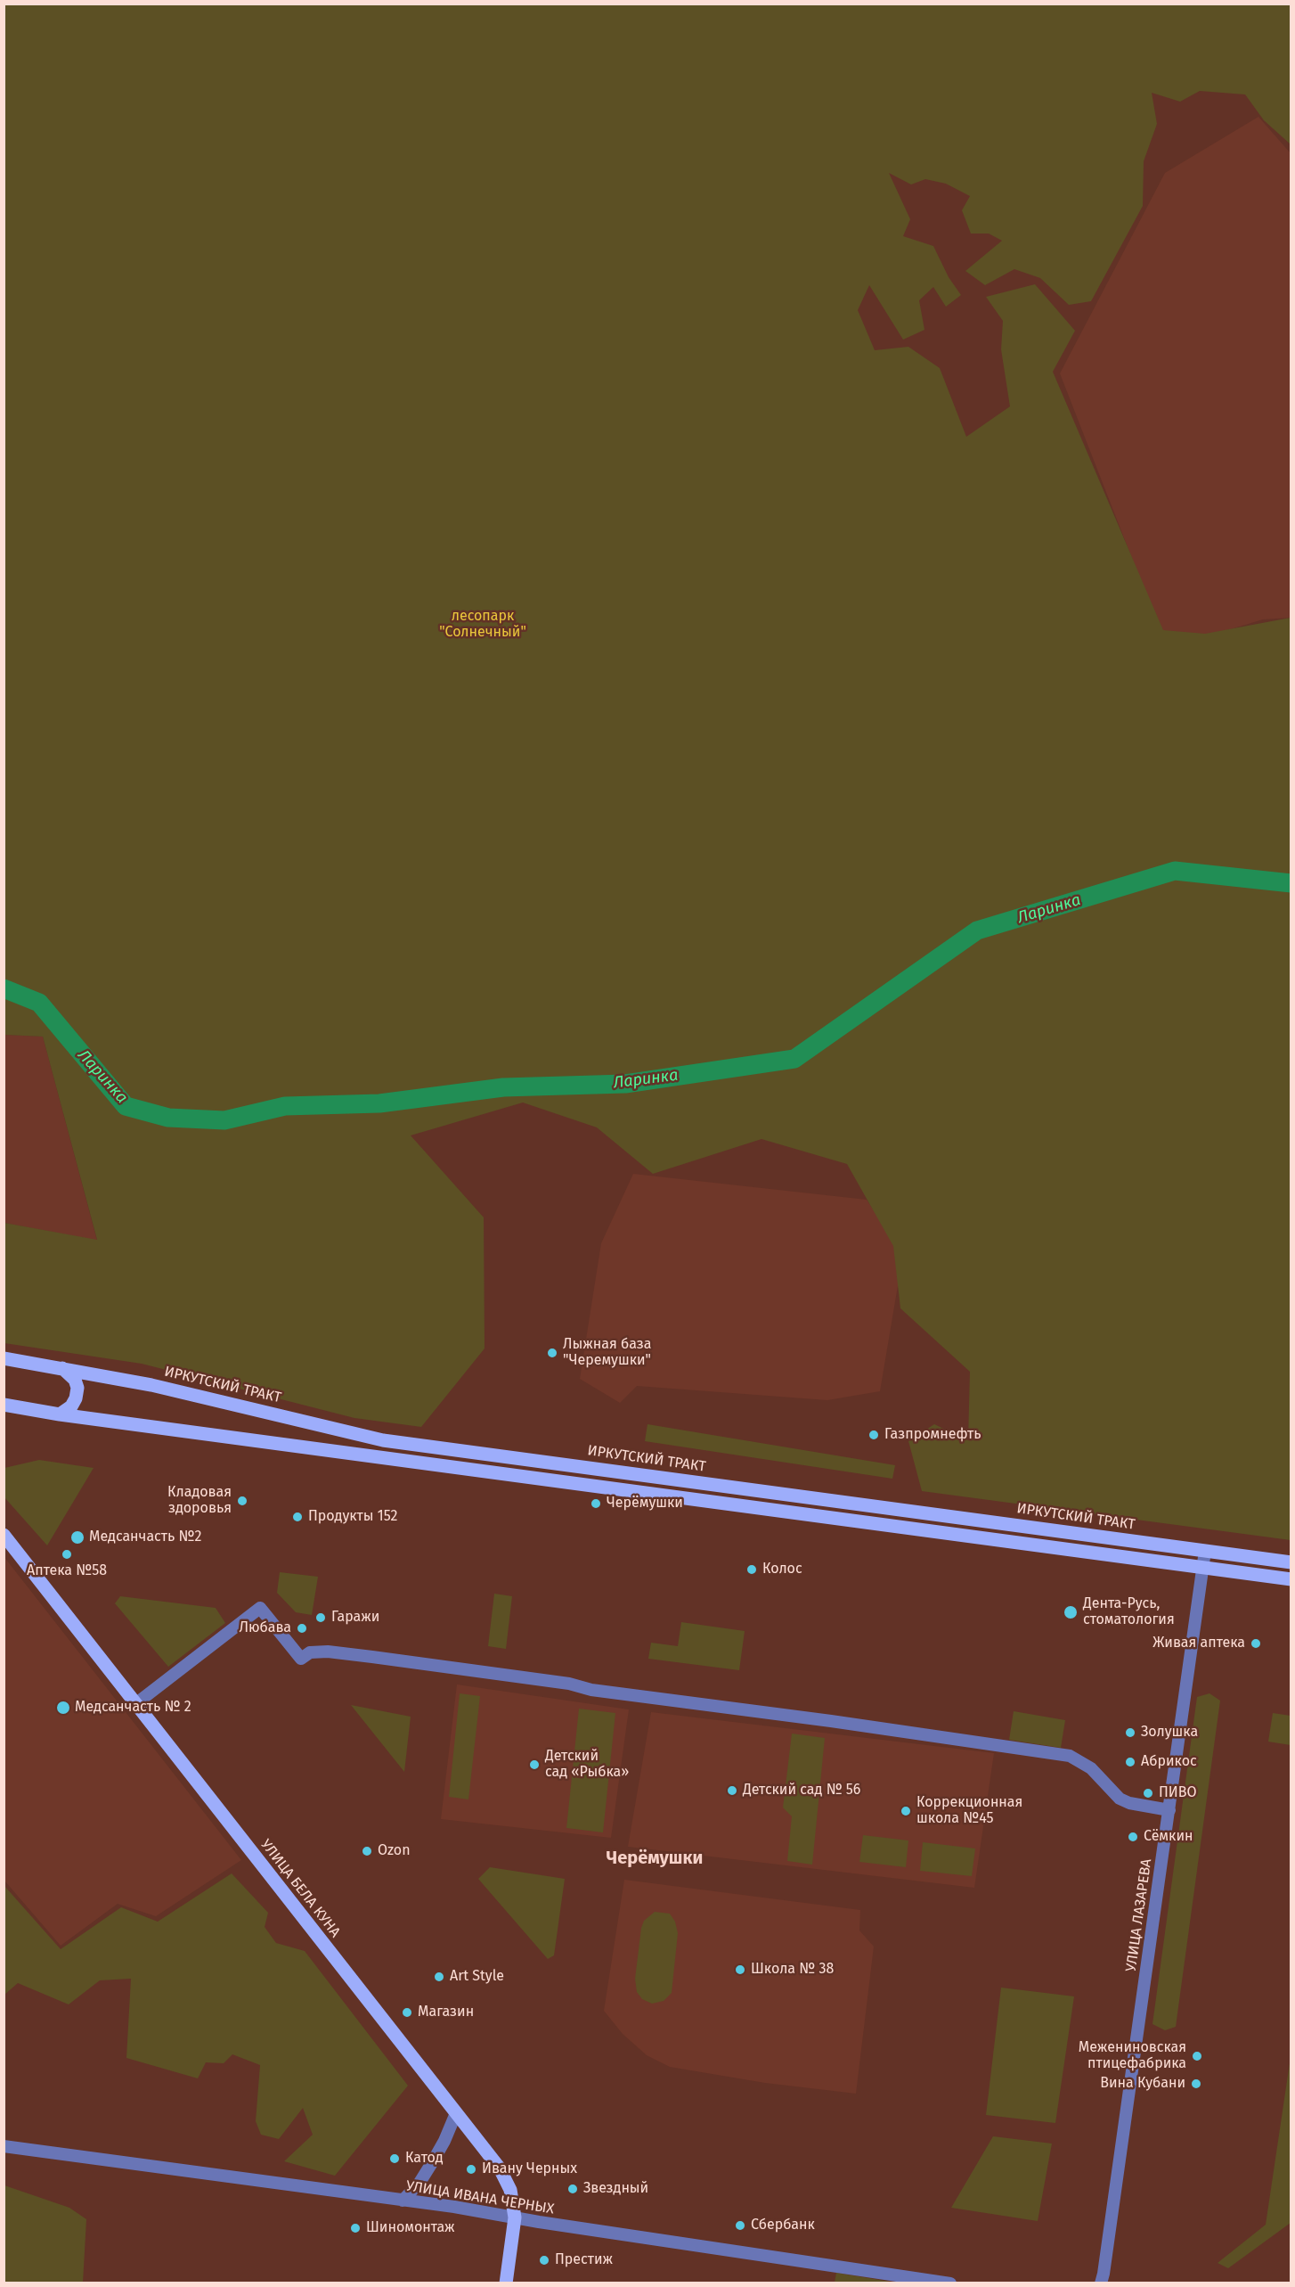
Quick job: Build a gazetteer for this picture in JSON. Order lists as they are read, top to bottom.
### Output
{
  "streets": {
    "main road": ["ИРКУТСКИЙ ТРАКТ", "УЛИЦА БЕЛА КУНА"],
    "street": ["УЛИЦА ЛАЗАРЕВА", "УЛИЦА ИВАНА ЧЕРНЫХ"]
  },
  "crossings": [
    ["ИРКУТСКИЙ ТРАКТ", "УЛИЦА ЛАЗАРЕВА"],
    ["УЛИЦА БЕЛА КУНА", "УЛИЦА ИВАНА ЧЕРНЫХ"]
  ],
  "districts": ["Черёмушки"],
  "water": ["Ларинка"],
  "parks": ["лесопарк \"Солнечный\""],
  "places": [
    "Лыжная база \"Черемушки\"",
    "Газпромнефть",
    "Кладовая здоровья",
    "Черёмушки",
    "Продукты 152",
    "Медсанчасть №2",
    "Аптека №58",
    "Колос",
    "Дента-Русь, стоматология",
    "Гаражи",
    "Любава",
    "Живая аптека",
    "Медсанчасть № 2",
    "Золушка",
    "Абрикос",
    "Детский сад «Рыбка»",
    "Детский сад № 56",
    "ПИВО",
    "Коррекционная школа №45",
    "Сёмкин",
    "Ozon",
    "Школа № 38",
    "Art Style",
    "Магазин",
    "Межениновская птицефабрика",
    "Вина Кубани",
    "Катод",
    "Ивану Черных",
    "Звездный",
    "Сбербанк",
    "Шиномонтаж",
    "Престиж"
  ]
}
